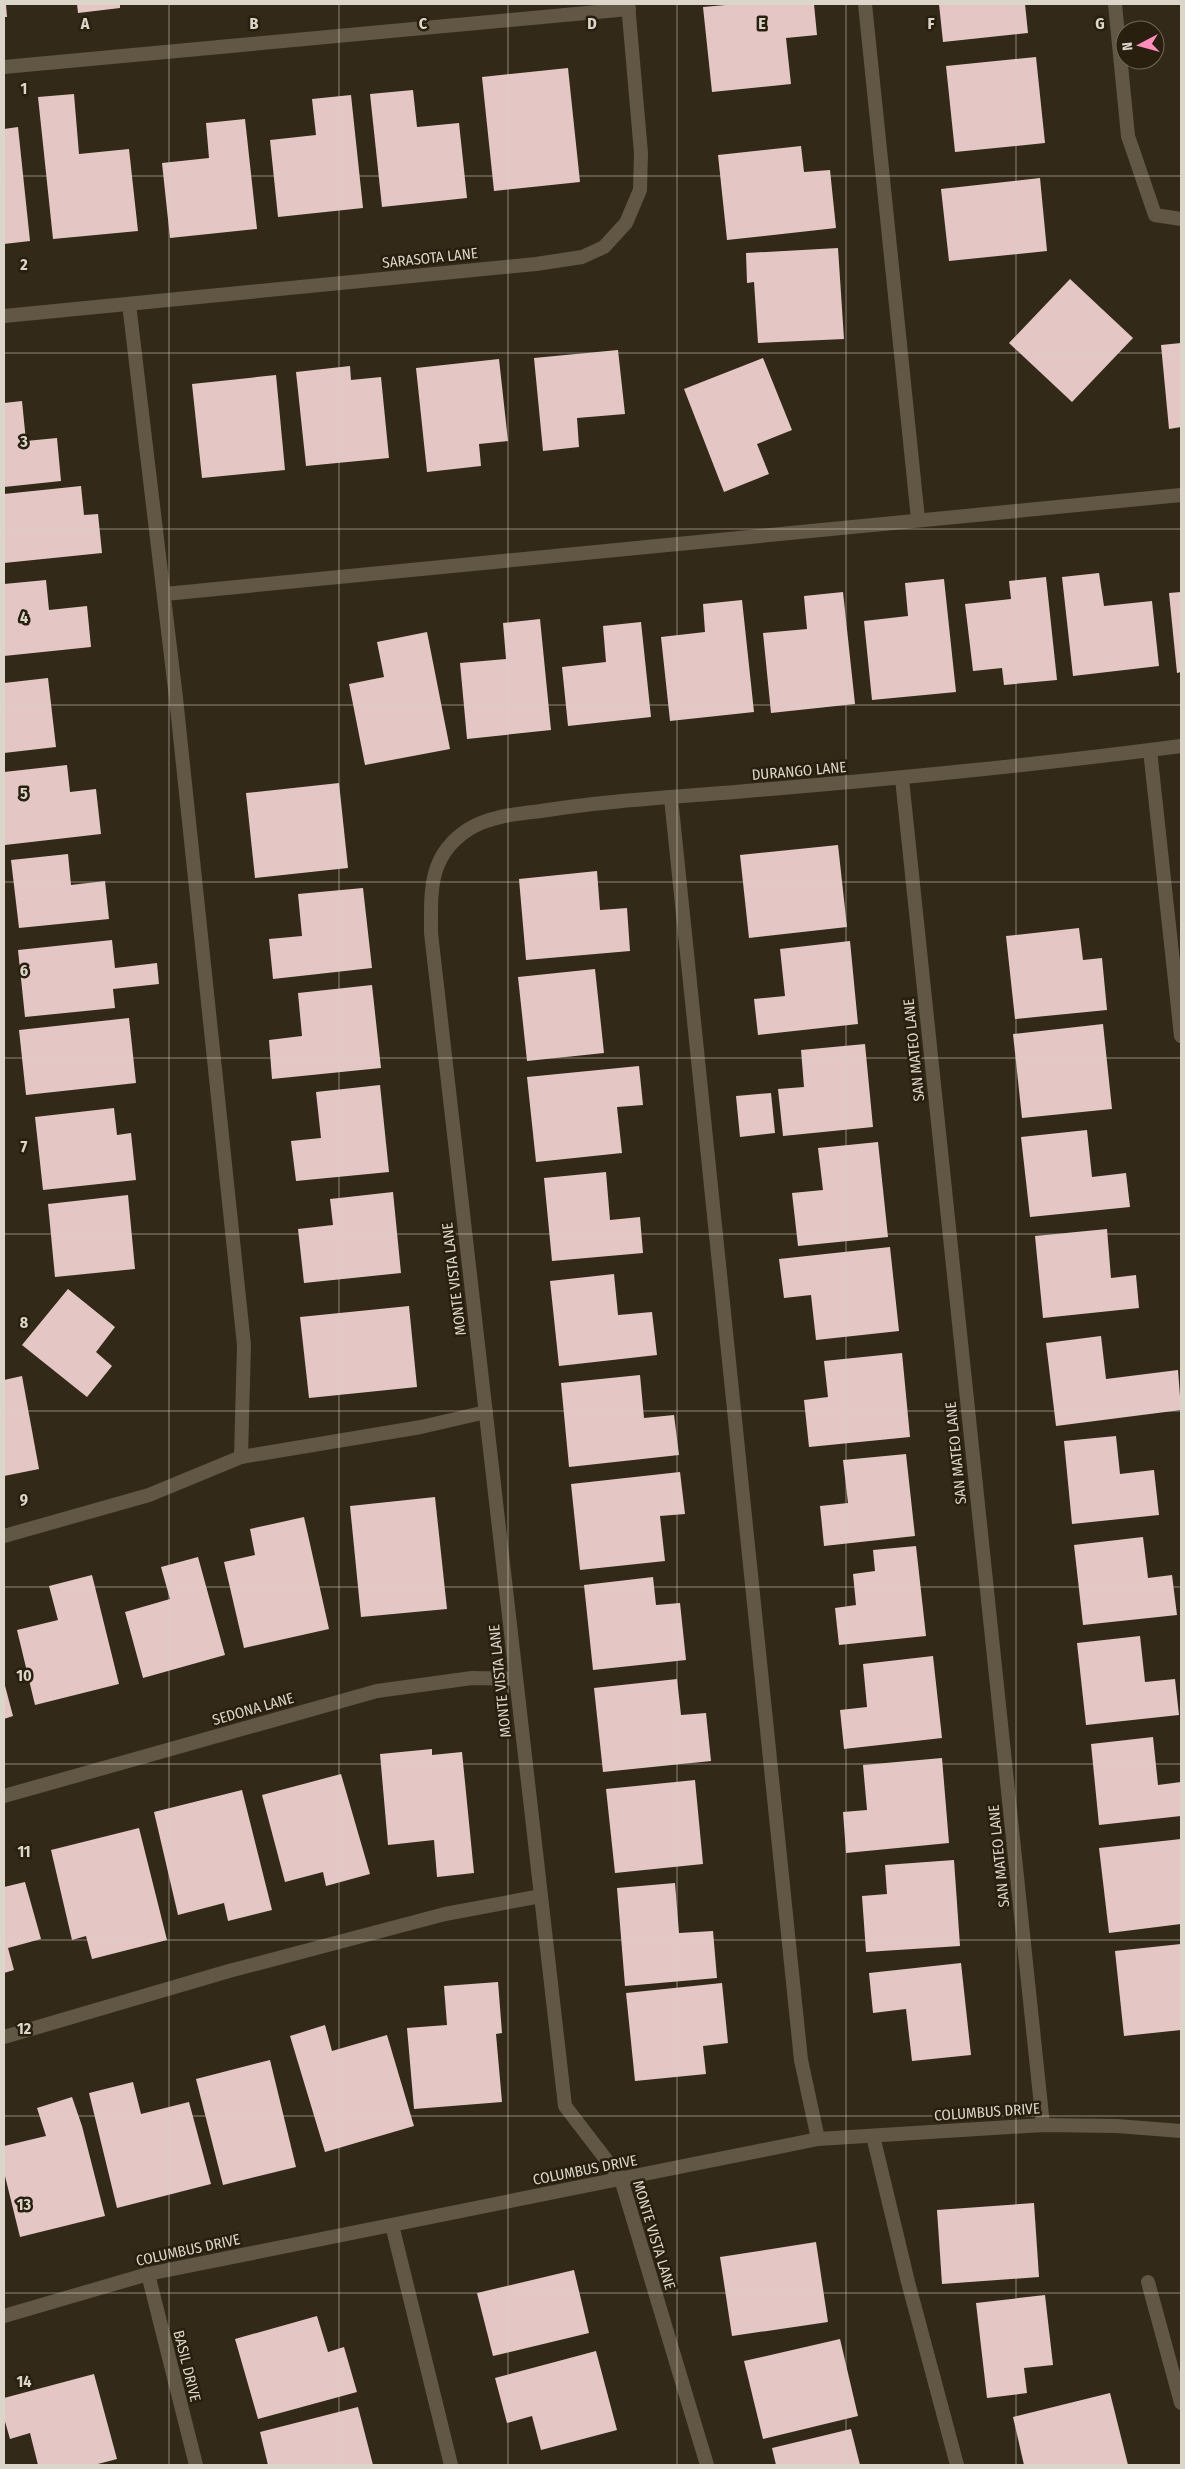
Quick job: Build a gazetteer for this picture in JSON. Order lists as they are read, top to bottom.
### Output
{
  "streets": {
    "street": [
      "SARASOTA LANE",
      "DURANGO LANE",
      "SAN MATEO LANE",
      "MONTE VISTA LANE",
      "SEDONA LANE",
      "COLUMBUS DRIVE",
      "BASIL DRIVE"
    ]
  },
  "crossings": [
    ["DURANGO LANE", "SAN MATEO LANE"],
    ["DURANGO LANE", "MONTE VISTA LANE"],
    ["SAN MATEO LANE", "COLUMBUS DRIVE"],
    ["MONTE VISTA LANE", "SEDONA LANE"],
    ["MONTE VISTA LANE", "COLUMBUS DRIVE"],
    ["COLUMBUS DRIVE", "BASIL DRIVE"]
  ],
  "north": "left",
  "grid": {
    "columns": [
      "A",
      "B",
      "C",
      "D",
      "E",
      "F",
      "G"
    ],
    "rows": [
      "1",
      "2",
      "3",
      "4",
      "5",
      "6",
      "7",
      "8",
      "9",
      "10",
      "11",
      "12",
      "13",
      "14"
    ]
  }
}
